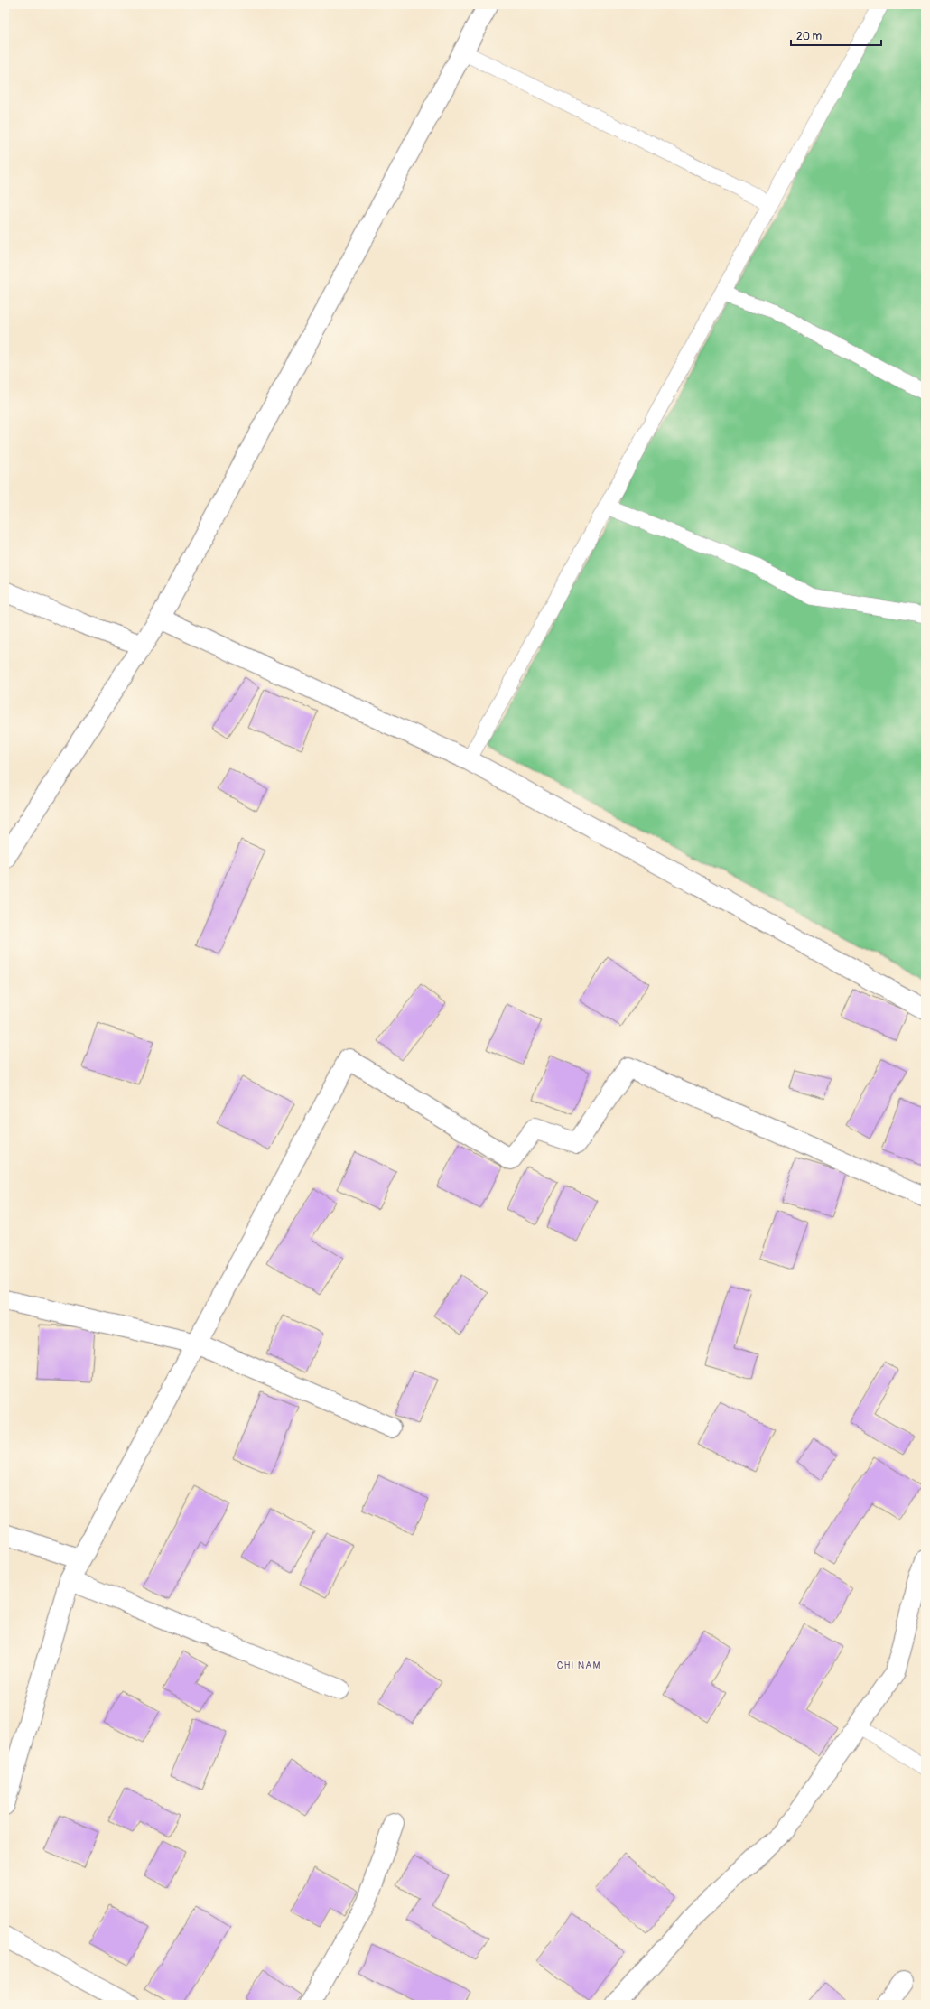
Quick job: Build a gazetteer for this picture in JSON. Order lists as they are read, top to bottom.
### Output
{
  "districts": ["CHI NAM"],
  "scale_bar": "20 m"
}
